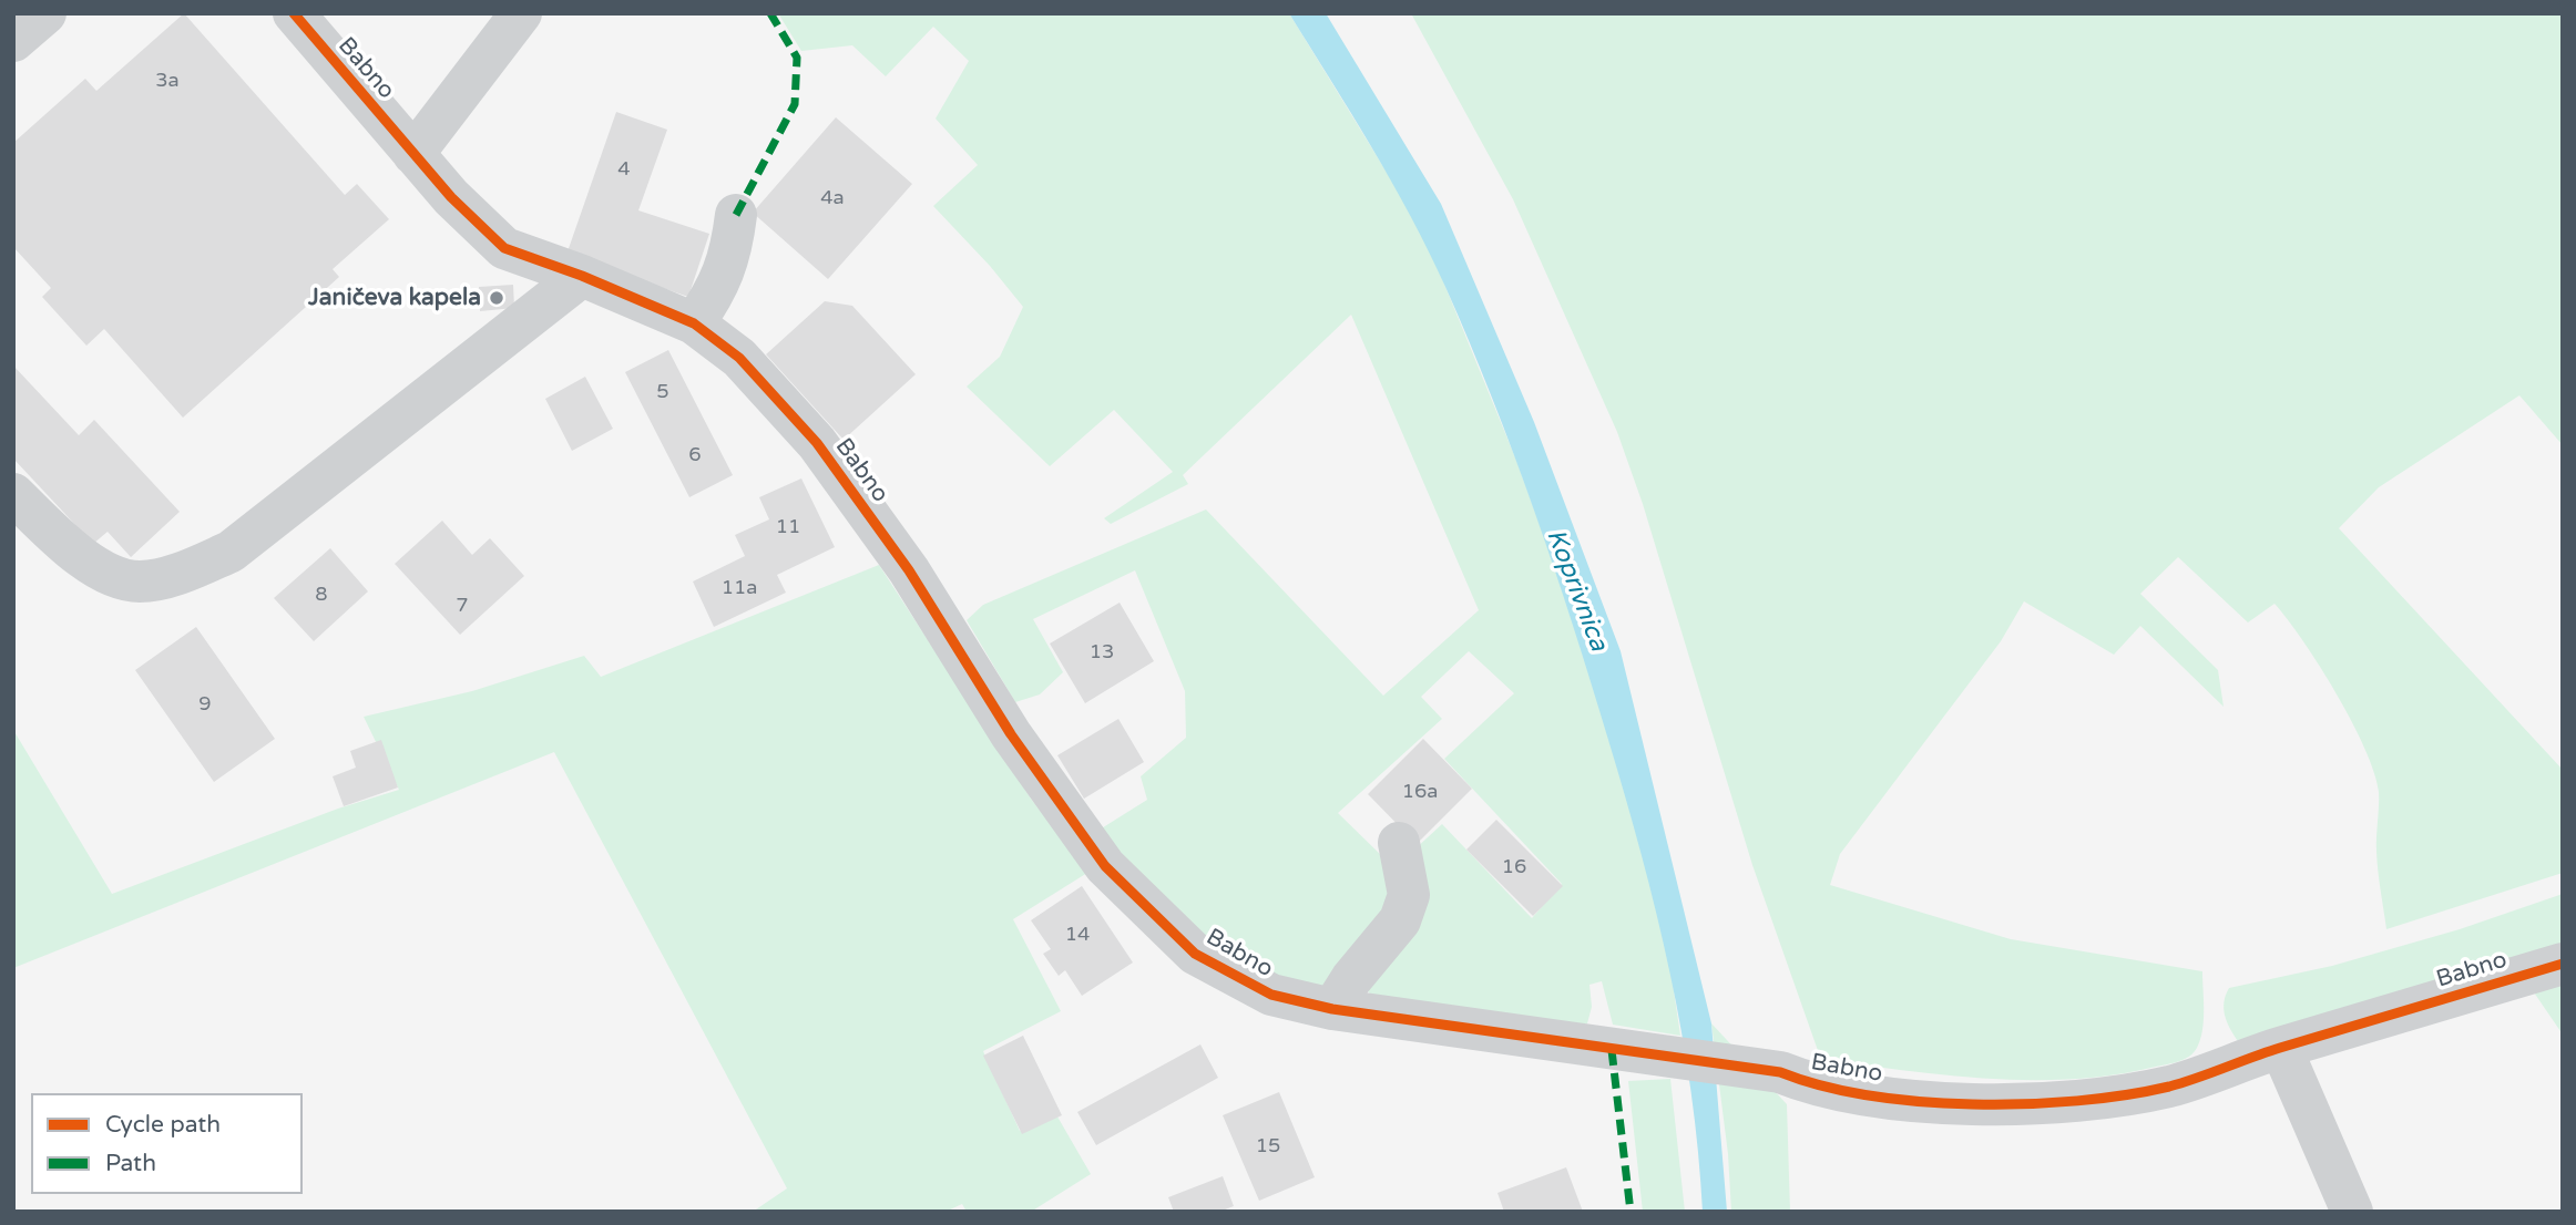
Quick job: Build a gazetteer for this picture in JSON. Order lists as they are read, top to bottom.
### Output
{
  "streets": {
    "street": ["Babno"]
  },
  "water": ["Koprivnica"],
  "places": ["Janičeva kapela"],
  "house_numbers": [
    "3a",
    "4",
    "4a",
    "5",
    "6",
    "11",
    "11a",
    "8",
    "7",
    "13",
    "9",
    "16a",
    "16",
    "14",
    "15"
  ],
  "legend": ["Cycle path", "Path"]
}
